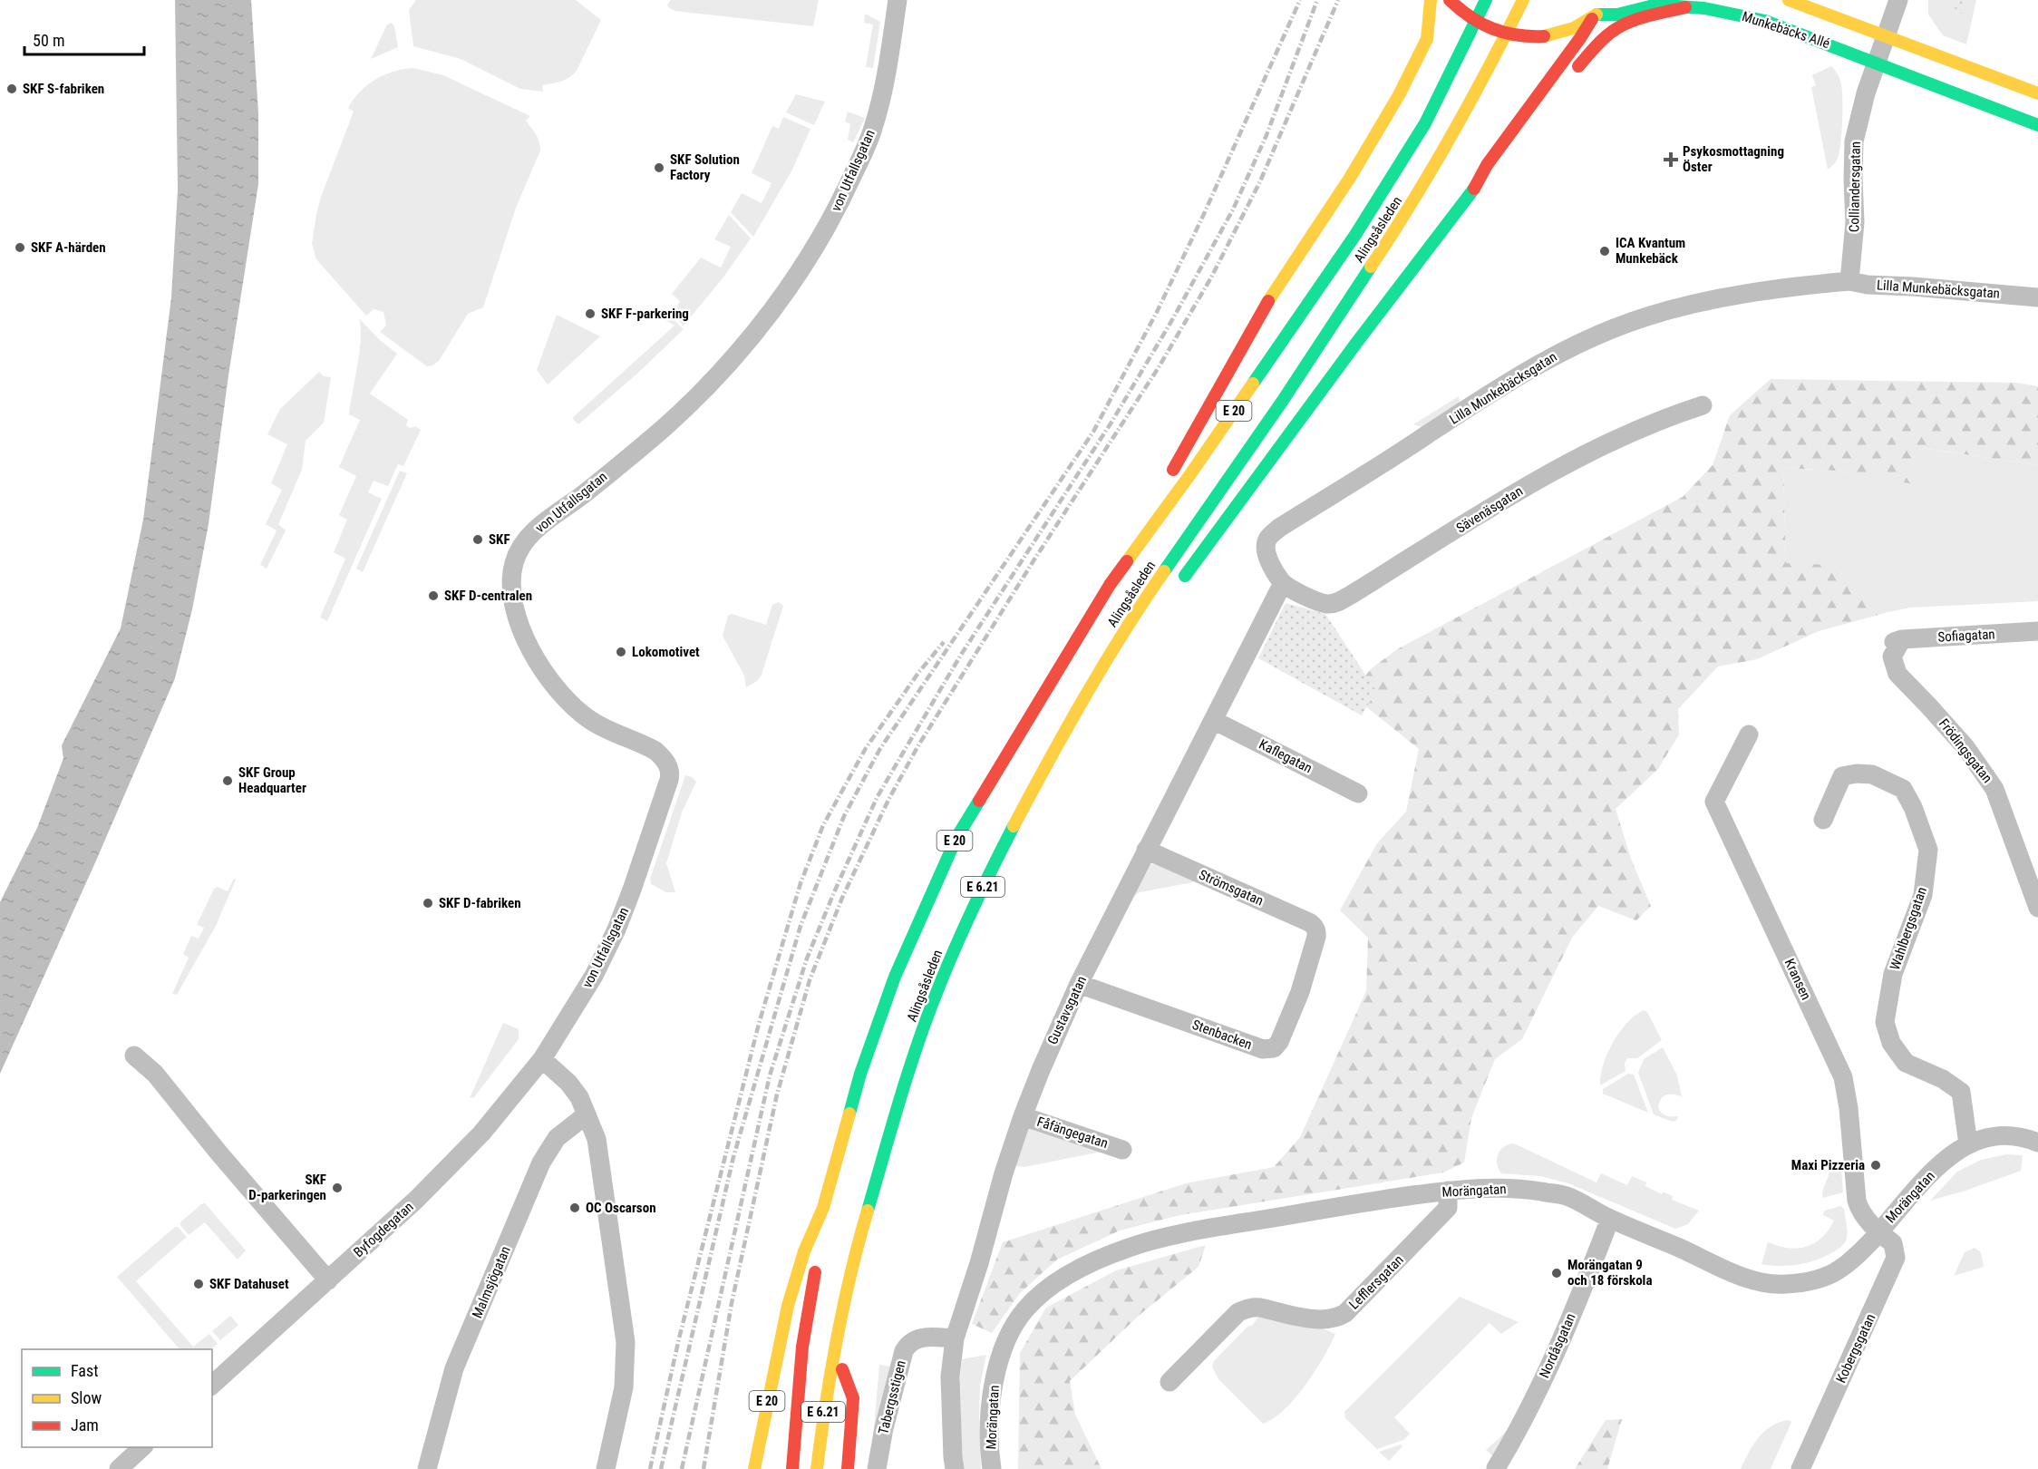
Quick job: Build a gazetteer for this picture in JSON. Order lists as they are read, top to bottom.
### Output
{
  "streets": {
    "main road": [
      "Munkebäcks Allé",
      "Alingsåsleden",
      "E 20",
      "E 6.21"
    ],
    "street": [
      "von Utfallsgatan",
      "Colliandersgatan",
      "Lilla Munkebäcksgatan",
      "Sävenäsgatan",
      "Sofiagatan",
      "Frödingsgatan",
      "Kaflegatan",
      "Strömsgatan",
      "Wahlbergsgatan",
      "Kransen",
      "Gustavsgatan",
      "Stenbacken",
      "Fåfängegatan",
      "Morängatan",
      "Byfogdegatan",
      "Malmsjögatan",
      "Lefflersgatan",
      "Nordåsgatan",
      "Kobergsgatan",
      "Tabergsstigen"
    ]
  },
  "crossings": [
    ["Munkebäcks Allé", "Colliandersgatan"],
    ["von Utfallsgatan", "Byfogdegatan"],
    ["Colliandersgatan", "Lilla Munkebäcksgatan"],
    ["Alingsåsleden", "E 20"],
    ["Alingsåsleden", "E 6.21"],
    ["Lilla Munkebäcksgatan", "Sävenäsgatan"],
    ["Lilla Munkebäcksgatan", "Gustavsgatan"],
    ["E 20", "E 6.21"],
    ["Sävenäsgatan", "Gustavsgatan"],
    ["Sofiagatan", "Frödingsgatan"],
    ["Kaflegatan", "Gustavsgatan"],
    ["Strömsgatan", "Gustavsgatan"],
    ["Strömsgatan", "Stenbacken"],
    ["Wahlbergsgatan", "Morängatan"],
    ["Kransen", "Morängatan"],
    ["Kransen", "Kobergsgatan"],
    ["Gustavsgatan", "Stenbacken"],
    ["Gustavsgatan", "Fåfängegatan"],
    ["Gustavsgatan", "Tabergsstigen"],
    ["Morängatan", "Lefflersgatan"],
    ["Morängatan", "Nordåsgatan"],
    ["Morängatan", "Kobergsgatan"]
  ],
  "places": {
    "other": [
      "SKF S-fabriken",
      "SKF Solution Factory",
      "SKF A-härden",
      "ICA Kvantum Munkebäck",
      "SKF F-parkering",
      "SKF",
      "SKF D-centralen",
      "Lokomotivet",
      "SKF Group Headquarter",
      "SKF D-fabriken",
      "Maxi Pizzeria",
      "SKF D-parkeringen",
      "OC Oscarson",
      "Morängatan 9 och 18 förskola",
      "SKF Datahuset"
    ],
    "health": ["Psykosmottagning Öster"]
  },
  "legend": ["Fast", "Slow", "Jam"],
  "scale_bar": "50 m"
}
